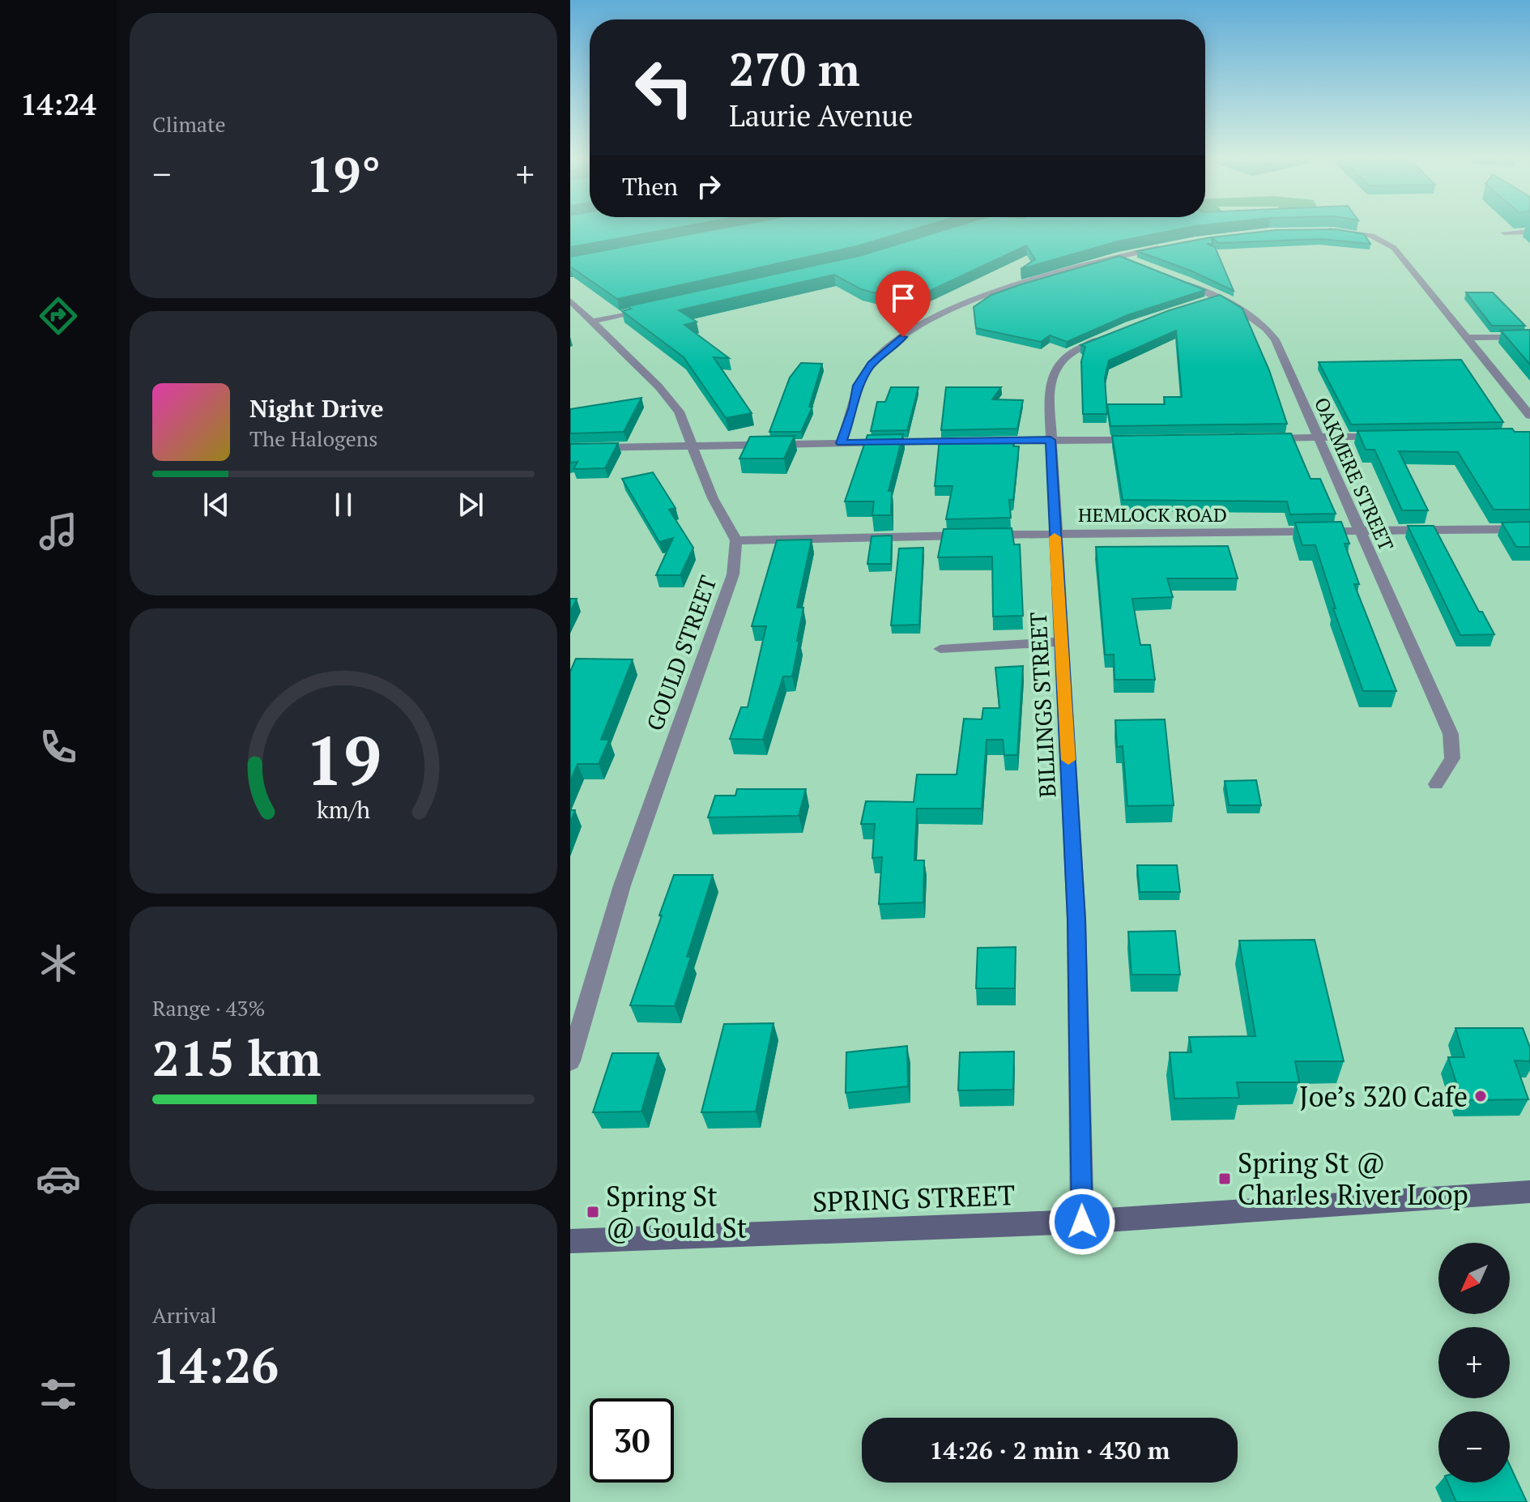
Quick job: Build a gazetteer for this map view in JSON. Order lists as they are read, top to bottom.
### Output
{
  "streets": {
    "main road": ["SPRING STREET"],
    "street": [
      "OAKMERE STREET",
      "HEMLOCK ROAD",
      "GOULD STREET",
      "BILLINGS STREET"
    ]
  },
  "crossings": [
    ["OAKMERE STREET", "HEMLOCK ROAD"],
    ["HEMLOCK ROAD", "GOULD STREET"],
    ["HEMLOCK ROAD", "BILLINGS STREET"],
    ["BILLINGS STREET", "SPRING STREET"]
  ],
  "places": {
    "other": ["Joe’s 320 Cafe"],
    "transit": ["Spring St @ Charles River Loop", "Spring St @ Gould St"]
  },
  "north": "bottom left",
  "page": {
    "tabs": "14:24",
    "tile": [
      "Climate",
      ["Range · 43%", "215 km"],
      ["Arrival", "14:26"]
    ],
    "turn": ["270 m", "Laurie Avenue"],
    "heat": ["−", "19°", "+"],
    "then": "Then",
    "song": ["Night Drive", "The Halogens"],
    "map_buttons": ["+", "−"],
    "limit": "30",
    "trip": "14:26 · 2 min · 430 m",
    "gauge": ["19", "km/h"]
  }
}
